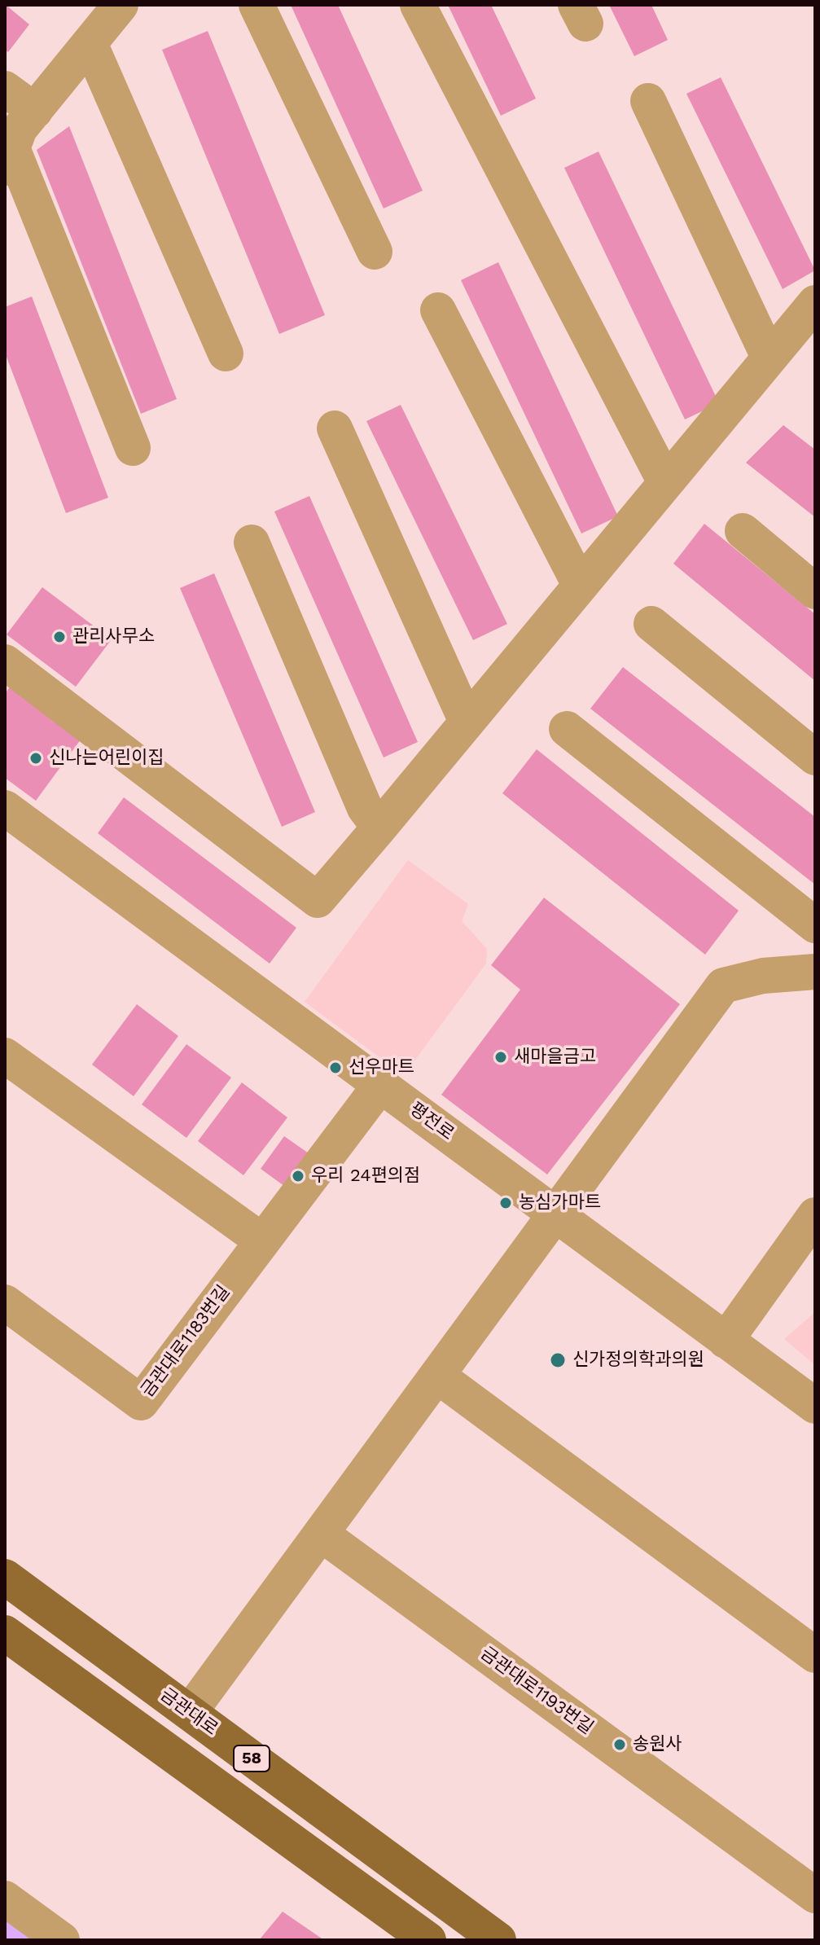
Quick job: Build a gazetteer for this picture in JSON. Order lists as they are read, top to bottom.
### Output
{
  "streets": {
    "main road": ["금관대로", "58"],
    "street": ["평전로", "금관대로1183번길", "금관대로1193번길"]
  },
  "crossings": [
    ["평전로", "금관대로1183번길"]
  ],
  "places": [
    "관리사무소",
    "신나는어린이집",
    "새마을금고",
    "선우마트",
    "우리 24편의점",
    "농심가마트",
    "신가정의학과의원",
    "송원사"
  ]
}
